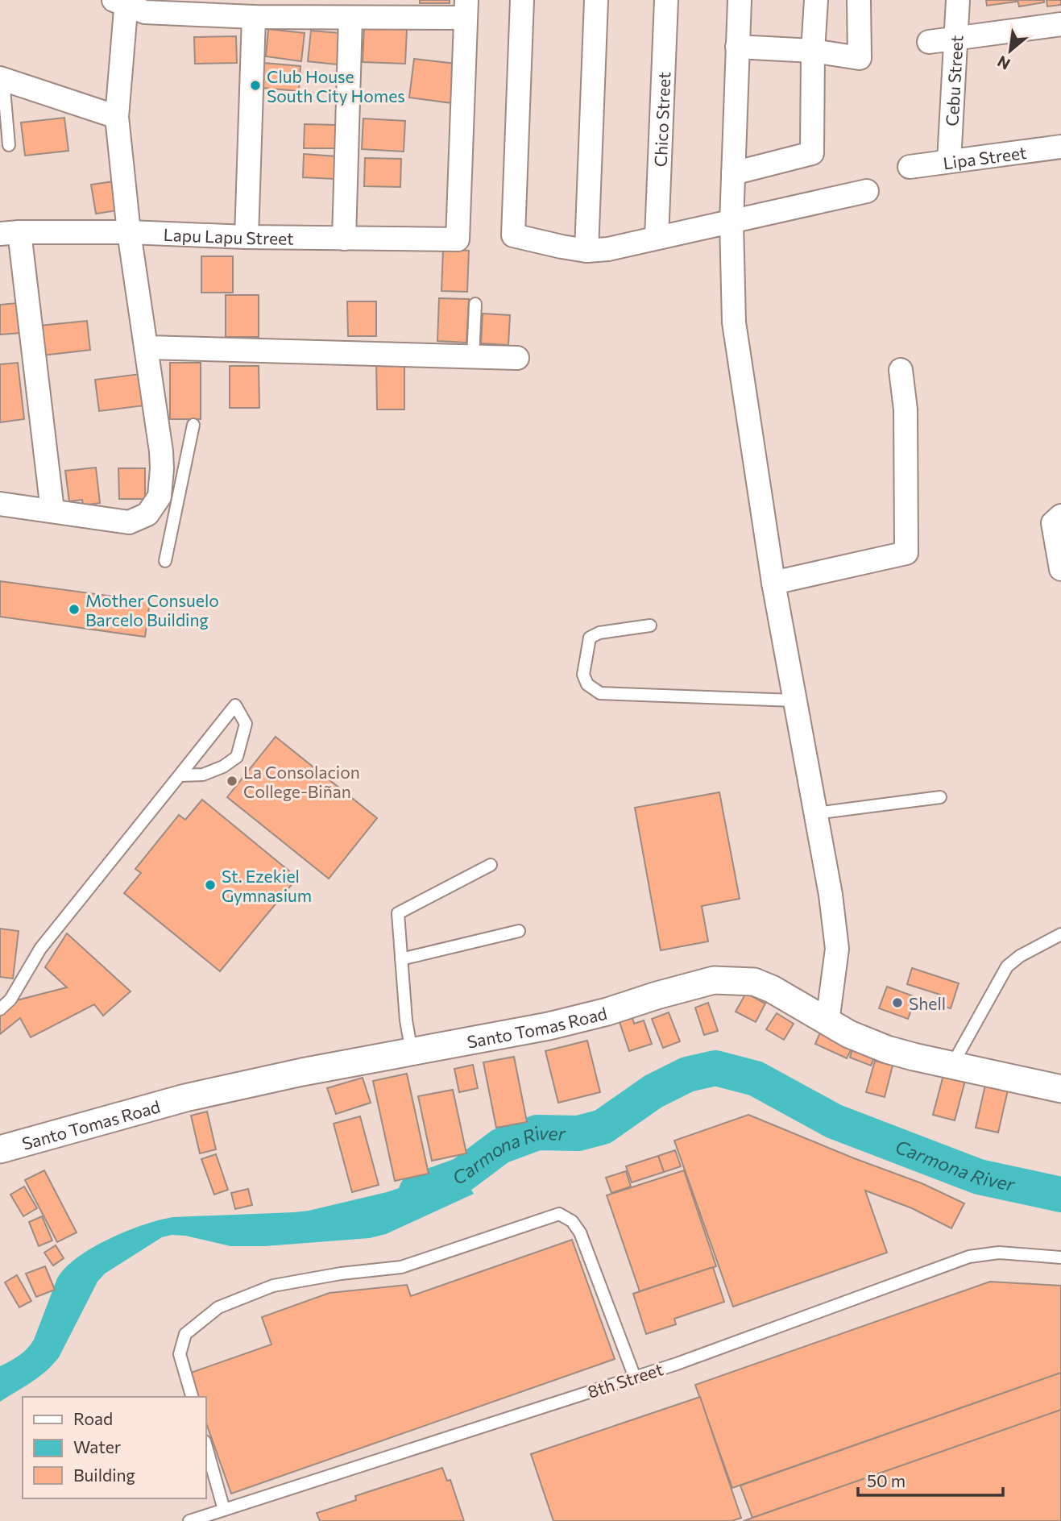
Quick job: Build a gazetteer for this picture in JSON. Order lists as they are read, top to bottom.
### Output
{
  "streets": {
    "street": [
      "Cebu Street",
      "Chico Street",
      "Lipa Street",
      "Lapu Lapu Street",
      "Santo Tomas Road"
    ],
    "lane": ["8th Street"]
  },
  "crossings": [
    ["Cebu Street", "Lipa Street"]
  ],
  "water": ["Carmona River"],
  "places": [
    "Club House South City Homes",
    "Mother Consuelo Barcelo Building",
    "La Consolacion College-Biñan",
    "St. Ezekiel Gymnasium",
    "Shell"
  ],
  "legend": ["Road", "Water", "Building"],
  "scale_bar": "50 m",
  "north": "bottom left"
}
